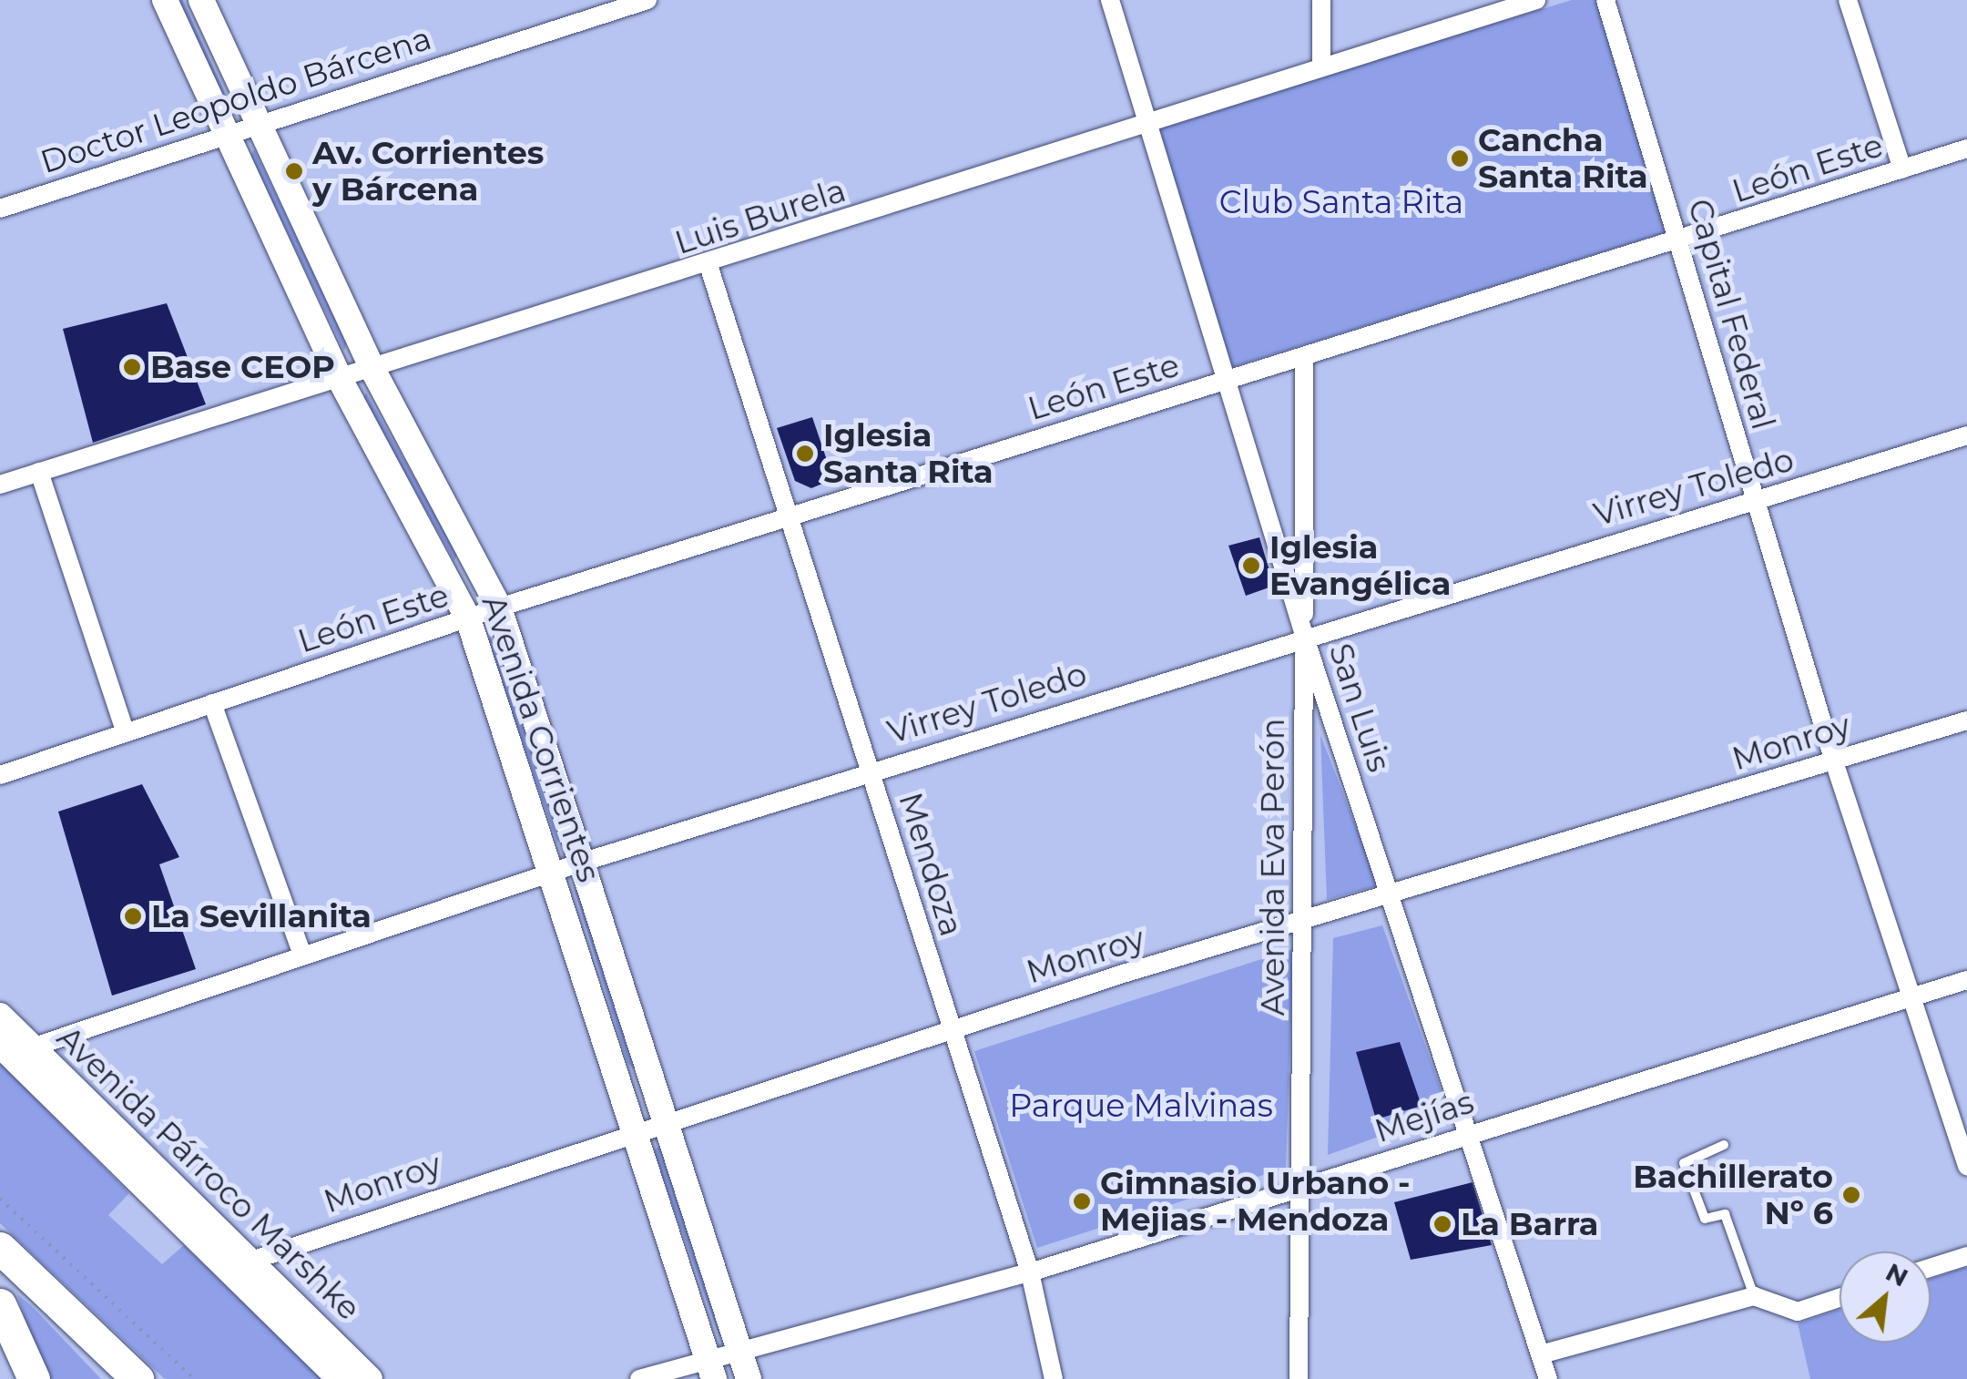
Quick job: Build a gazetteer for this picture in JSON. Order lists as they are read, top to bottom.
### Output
{
  "streets": {
    "street": [
      "Doctor Leopoldo Bárcena",
      "León Este",
      "Luis Burela",
      "Capital Federal",
      "Virrey Toledo",
      "San Luis",
      "Avenida Corrientes",
      "Monroy",
      "Mendoza",
      "Avenida Eva Perón",
      "Mejías",
      "Avenida Párroco Marshke"
    ]
  },
  "crossings": [
    ["Doctor Leopoldo Bárcena", "Avenida Corrientes"],
    ["León Este", "Capital Federal"],
    ["León Este", "San Luis"],
    ["León Este", "Avenida Corrientes"],
    ["León Este", "Mendoza"],
    ["León Este", "Avenida Eva Perón"],
    ["Luis Burela", "San Luis"],
    ["Luis Burela", "Avenida Corrientes"],
    ["Luis Burela", "Mendoza"],
    ["Capital Federal", "Virrey Toledo"],
    ["Capital Federal", "Monroy"],
    ["Capital Federal", "Mejías"],
    ["Virrey Toledo", "San Luis"],
    ["Virrey Toledo", "Avenida Corrientes"],
    ["Virrey Toledo", "Mendoza"],
    ["Virrey Toledo", "Avenida Eva Perón"],
    ["Virrey Toledo", "Avenida Párroco Marshke"],
    ["San Luis", "Monroy"],
    ["San Luis", "Avenida Eva Perón"],
    ["San Luis", "Mejías"],
    ["Avenida Corrientes", "Monroy"],
    ["Avenida Corrientes", "Mejías"],
    ["Monroy", "Mendoza"],
    ["Monroy", "Avenida Eva Perón"],
    ["Monroy", "Avenida Párroco Marshke"],
    ["Mendoza", "Mejías"],
    ["Avenida Eva Perón", "Mejías"]
  ],
  "parks": ["Club Santa Rita", "Parque Malvinas"],
  "places": [
    "Cancha Santa Rita",
    "Av. Corrientes y Bárcena",
    "Base CEOP",
    "Iglesia Santa Rita",
    "Iglesia Evangélica",
    "La Sevillanita",
    "Bachillerato Nº 6",
    "Gimnasio Urbano - Mejias - Mendoza",
    "La Barra"
  ],
  "north": "top right"
}
